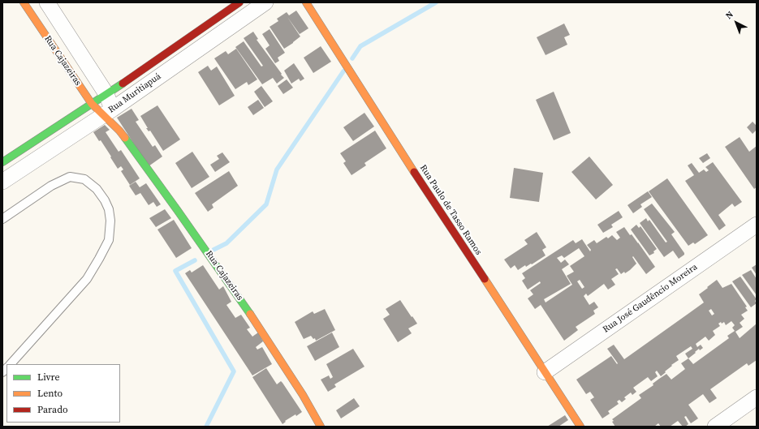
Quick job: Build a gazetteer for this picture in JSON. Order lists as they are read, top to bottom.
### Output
{
  "streets": {
    "street": [
      "Rua Cajazeiras",
      "Rua Muritiapuá",
      "Rua Paulo de Tasso Ramos",
      "Rua José Gaudêncio Moreira"
    ]
  },
  "crossings": [
    ["Rua Cajazeiras", "Rua Muritiapuá"],
    ["Rua Paulo de Tasso Ramos", "Rua José Gaudêncio Moreira"]
  ],
  "legend": ["Livre", "Lento", "Parado"],
  "north": "top left"
}
